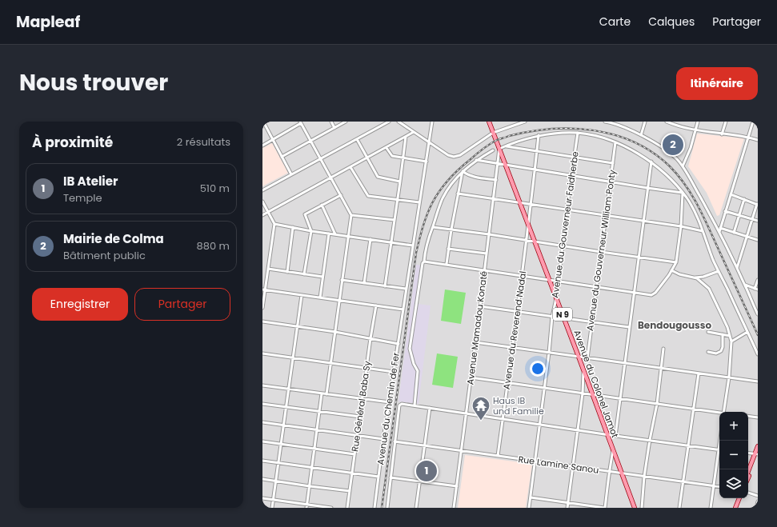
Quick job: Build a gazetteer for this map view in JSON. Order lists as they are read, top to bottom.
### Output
{
  "streets": {
    "main road": ["N 9", "Avenue du Colonel Jamot"],
    "street": [
      "Avenue du Gouverneur Faidherbe",
      "Avenue du Gouverneur William Ponty",
      "Avenue Mamadou Konaté",
      "Avenue du Reverend Nadal",
      "Rue Général Baba Sy",
      "Avenue du Chemin de Fer",
      "Rue Lamine Sanou"
    ]
  },
  "crossings": [
    ["Avenue du Gouverneur Faidherbe", "Avenue du Colonel Jamot"],
    ["Avenue du Gouverneur Faidherbe", "Rue Lamine Sanou"],
    ["Avenue Mamadou Konaté", "Avenue du Colonel Jamot"],
    ["Avenue Mamadou Konaté", "Rue Lamine Sanou"],
    ["Avenue du Reverend Nadal", "Avenue du Colonel Jamot"],
    ["Avenue du Reverend Nadal", "Rue Lamine Sanou"],
    ["Avenue du Colonel Jamot", "Rue Lamine Sanou"],
    ["Avenue du Chemin de Fer", "Rue Lamine Sanou"]
  ],
  "districts": ["Bendougousso"],
  "places": {
    "temple": ["Haus IB und Familie"]
  },
  "page": {
    "header": "Mapleaf",
    "nav": ["Carte", "Calques", "Partager"],
    "title": "Nous trouver",
    "buttons": [
      "Itinéraire",
      ["Enregistrer", "Partager"]
    ],
    "heading": ["À proximité", "2 résultats"],
    "pins": ["2", "1"],
    "list": [
      {
        "mark": "1",
        "name": "IB Atelier",
        "note": "Temple",
        "value": "510 m"
      },
      {
        "mark": "2",
        "name": "Mairie de Colma",
        "note": "Bâtiment public",
        "value": "880 m"
      }
    ],
    "map_buttons": ["+", "−"]
  }
}
